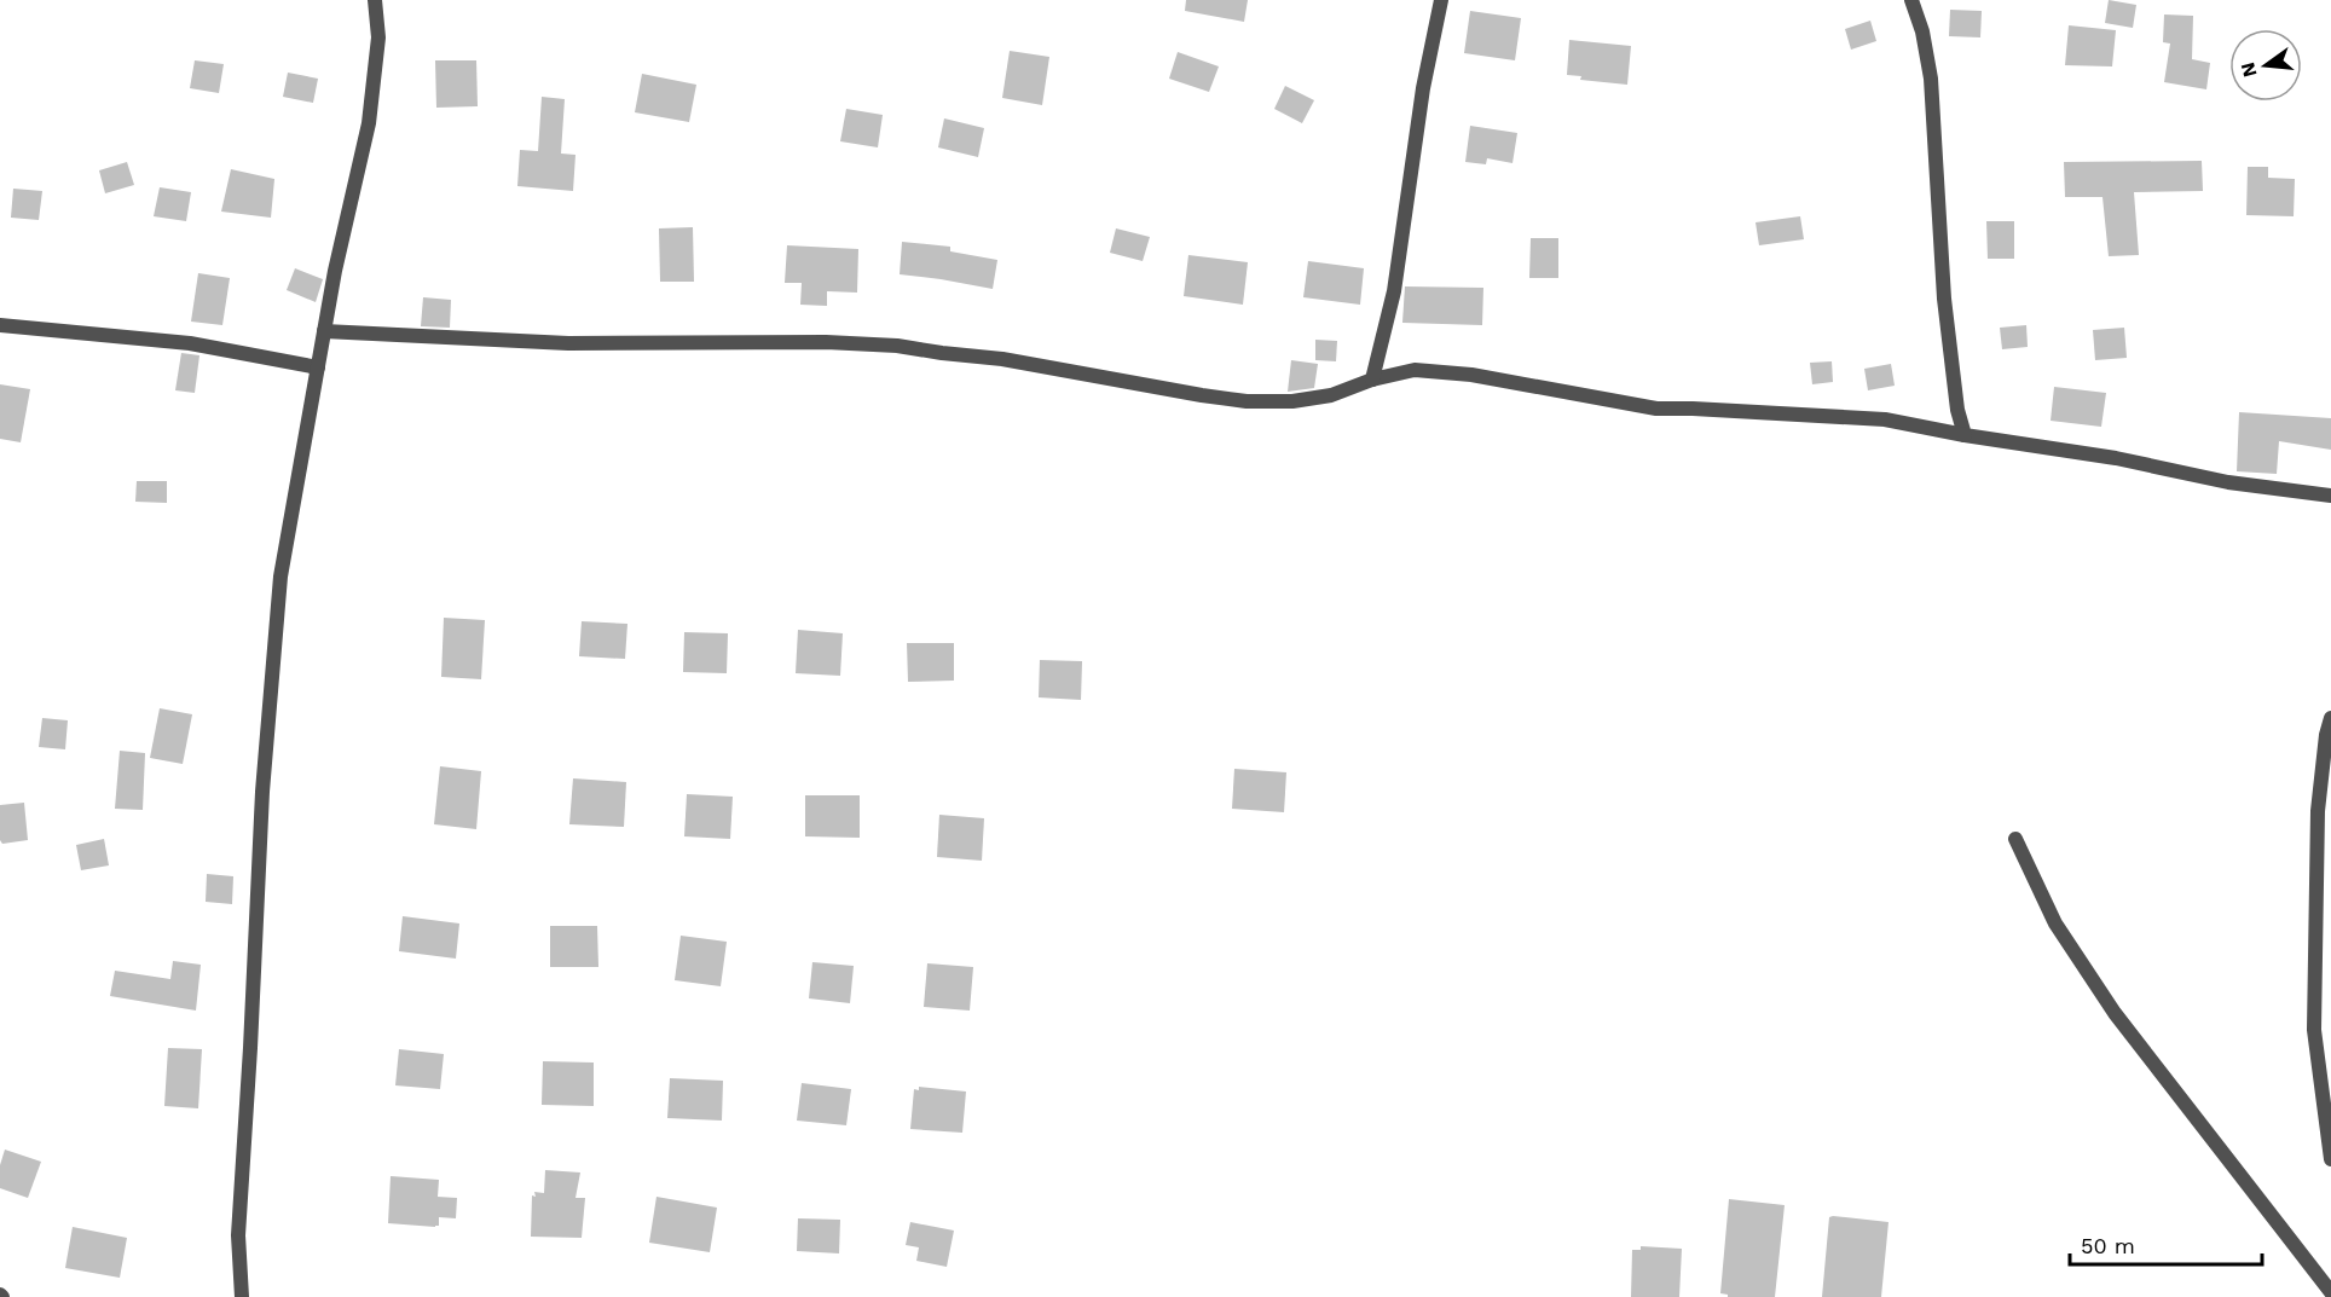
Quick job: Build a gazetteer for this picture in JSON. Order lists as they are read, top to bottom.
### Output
{
  "scale_bar": "50 m",
  "north": "left"
}
